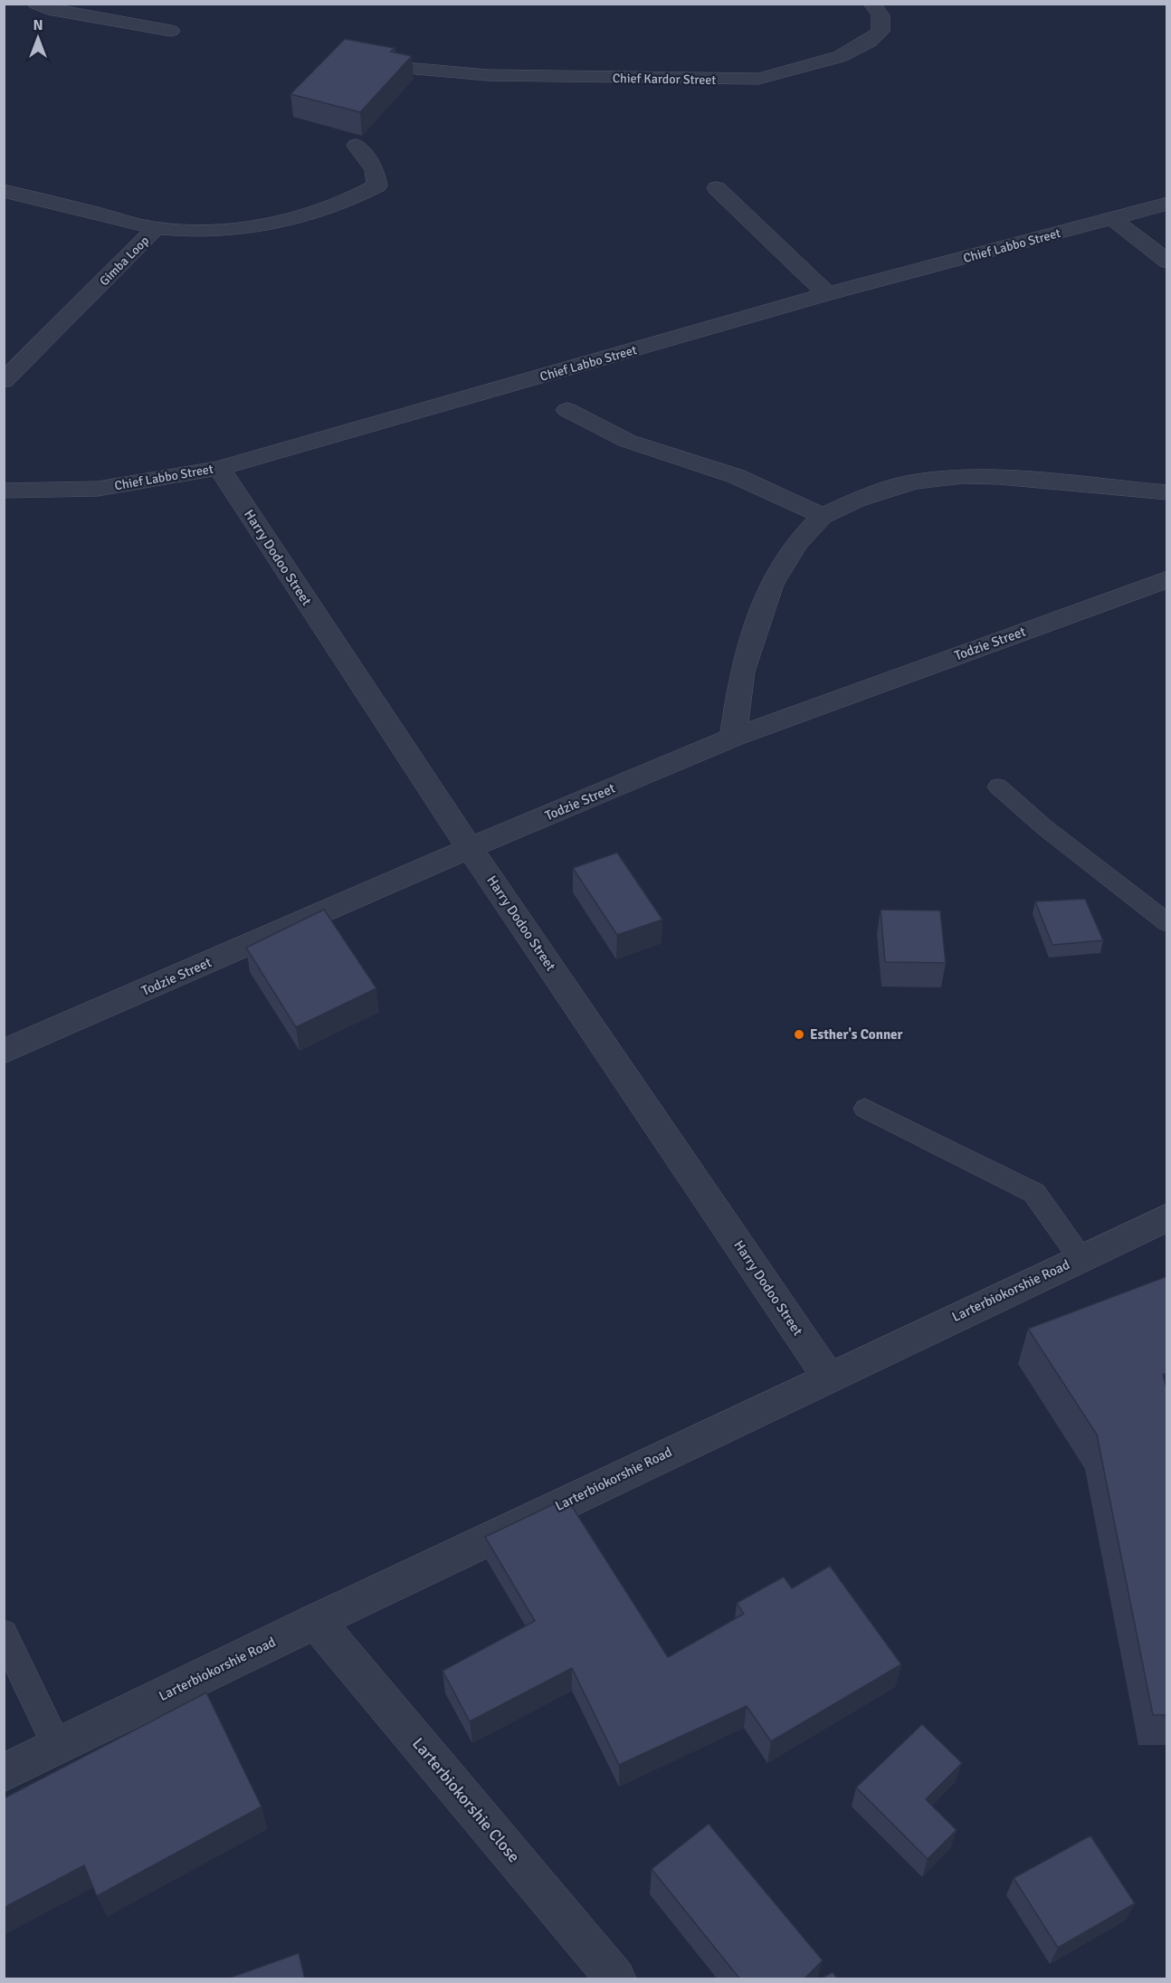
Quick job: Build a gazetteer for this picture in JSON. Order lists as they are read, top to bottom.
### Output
{
  "streets": {
    "street": [
      "Chief Kardor Street",
      "Chief Labbo Street",
      "Gimba Loop",
      "Harry Dodoo Street",
      "Todzie Street",
      "Larterbiokorshie Road",
      "Larterbiokorshie Close"
    ]
  },
  "crossings": [
    ["Chief Labbo Street", "Harry Dodoo Street"],
    ["Harry Dodoo Street", "Todzie Street"],
    ["Harry Dodoo Street", "Larterbiokorshie Road"],
    ["Larterbiokorshie Road", "Larterbiokorshie Close"]
  ],
  "places": ["Esther's Conner"],
  "north": "top"
}
